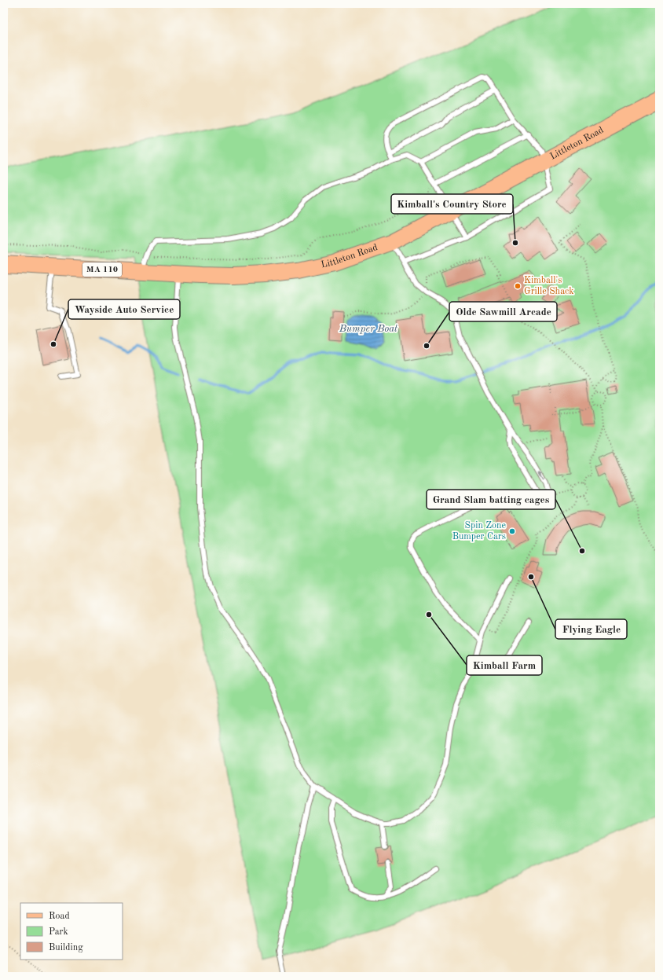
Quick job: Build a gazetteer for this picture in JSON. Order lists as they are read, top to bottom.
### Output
{
  "streets": {
    "main road": ["Littleton Road", "MA 110"]
  },
  "water": ["Bumper Boat"],
  "places": [
    "Kimball's Country Store",
    "Kimball's Grille Shack",
    "Wayside Auto Service",
    "Olde Sawmill Arcade",
    "Spin Zone Bumper Cars",
    "Grand Slam batting cages",
    "Flying Eagle",
    "Kimball Farm"
  ],
  "legend": ["Road", "Park", "Building"]
}
